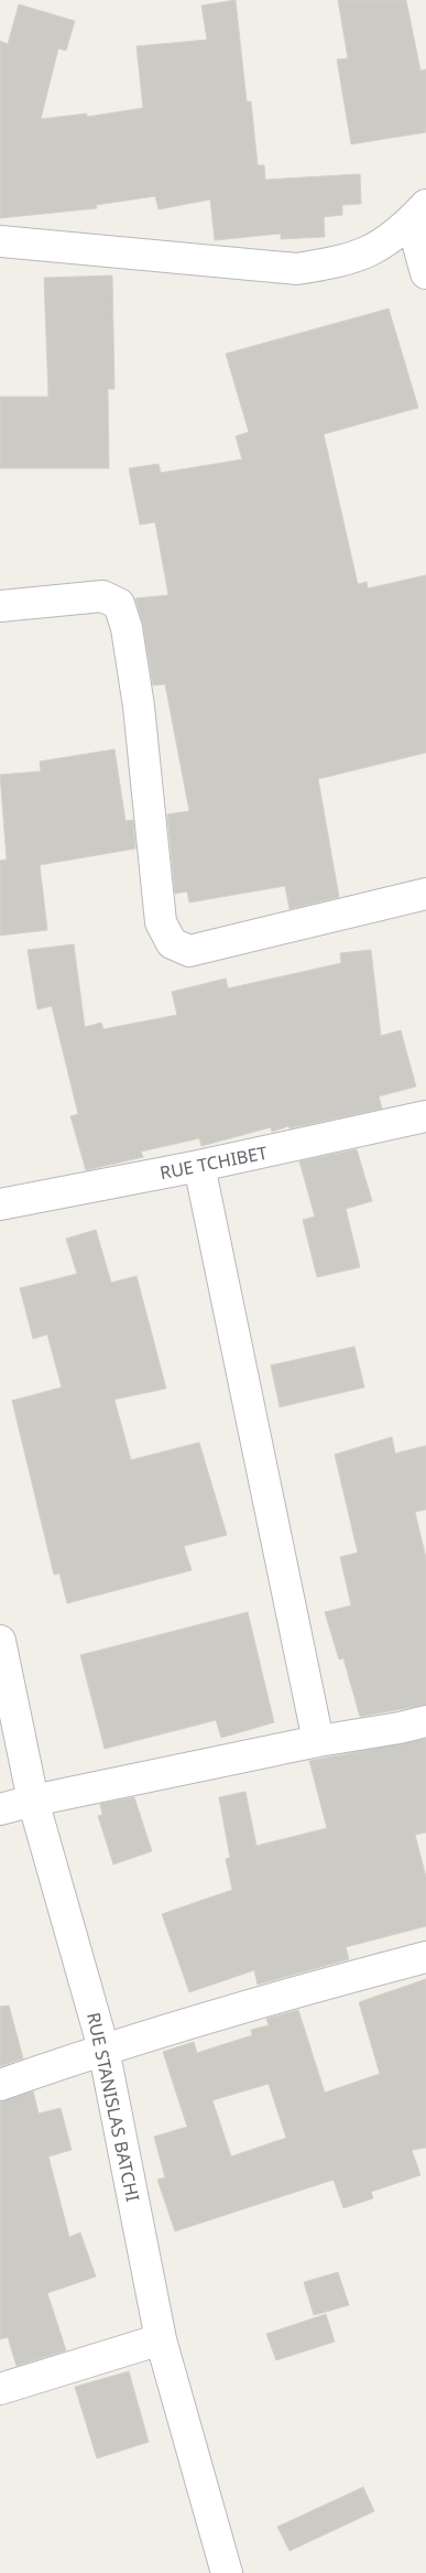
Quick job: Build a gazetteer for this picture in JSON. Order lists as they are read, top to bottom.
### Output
{
  "streets": {
    "street": ["RUE TCHIBET", "RUE STANISLAS BATCHI"]
  }
}
